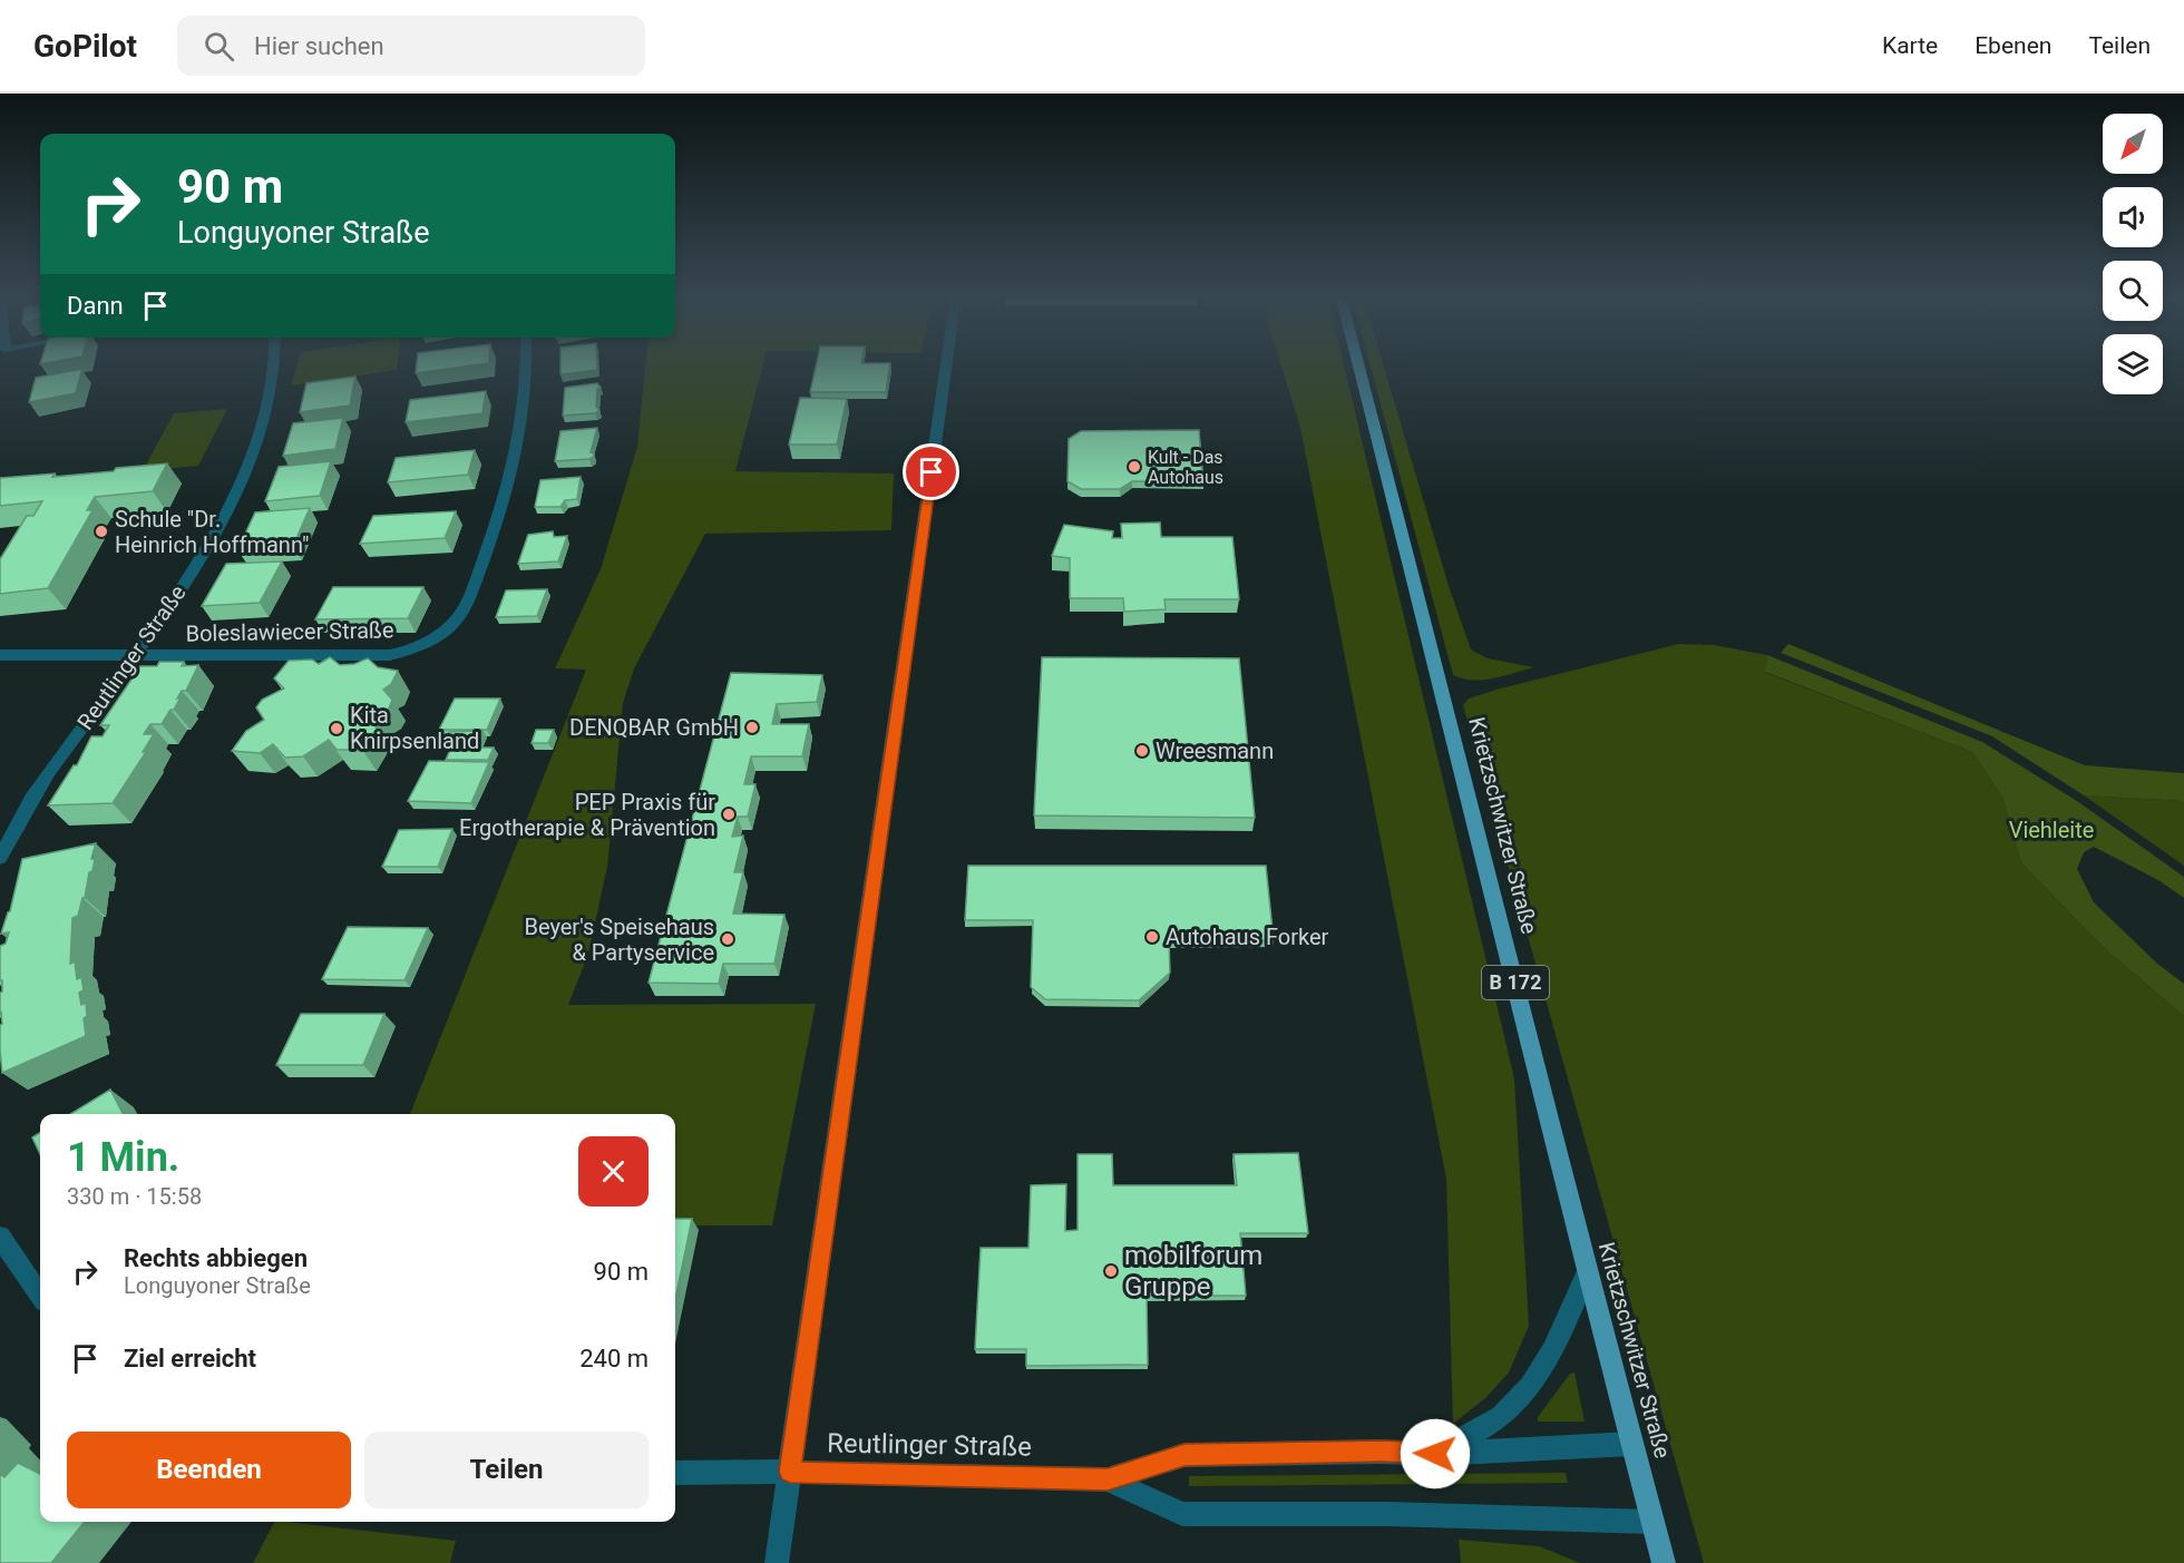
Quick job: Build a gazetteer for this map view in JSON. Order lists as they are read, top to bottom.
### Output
{
  "streets": {
    "main road": ["Krietzschwitzer Straße", "B 172"],
    "street": ["Boleslawiecer Straße", "Reutlinger Straße"]
  },
  "crossings": [
    ["Boleslawiecer Straße", "Reutlinger Straße"],
    ["Reutlinger Straße", "Krietzschwitzer Straße"]
  ],
  "parks": ["Viehleite"],
  "places": [
    "Kult - Das Autohaus",
    "Schule \"Dr. Heinrich Hoffmann\"",
    "DENQBAR GmbH",
    "Kita Knirpsenland",
    "Wreesmann",
    "PEP Praxis für Ergotherapie & Prävention",
    "Autohaus Forker",
    "Beyer's Speisehaus & Partyservice",
    "mobilforum Gruppe"
  ],
  "north": "bottom left",
  "page": {
    "header": "GoPilot",
    "search": "Hier suchen",
    "nav": ["Karte", "Ebenen", "Teilen"],
    "turn": ["90 m", "Longuyoner Straße"],
    "then": "Dann",
    "heading": ["1 Min.", "330 m · 15:58"],
    "list": [
      {
        "name": "Rechts abbiegen",
        "note": "Longuyoner Straße",
        "value": "90 m"
      },
      {
        "name": "Ziel erreicht",
        "value": "240 m"
      }
    ],
    "buttons": ["Beenden", "Teilen"]
  }
}
